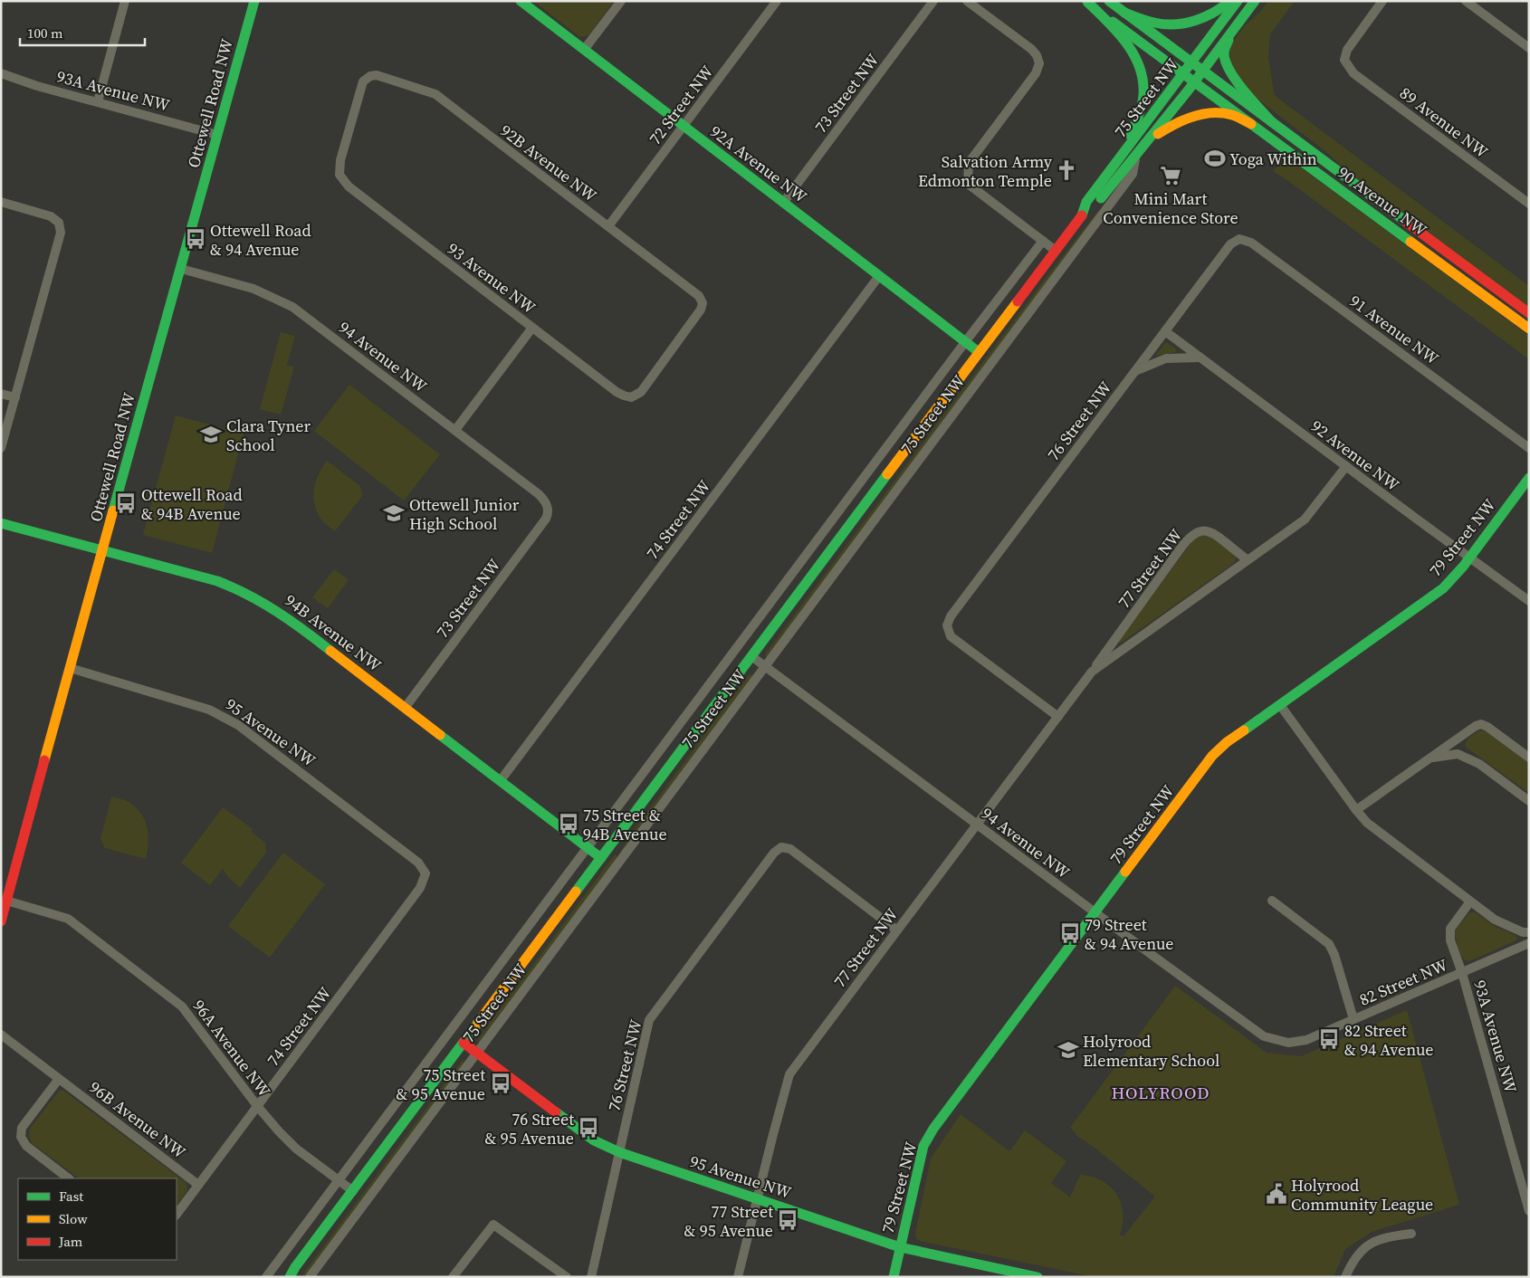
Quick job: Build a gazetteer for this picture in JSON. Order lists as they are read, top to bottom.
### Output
{
  "streets": {
    "street": [
      "93A Avenue NW",
      "73 Street NW",
      "75 Street NW",
      "Ottewell Road NW",
      "72 Street NW",
      "89 Avenue NW",
      "92B Avenue NW",
      "92A Avenue NW",
      "90 Avenue NW",
      "93 Avenue NW",
      "91 Avenue NW",
      "94 Avenue NW",
      "76 Street NW",
      "92 Avenue NW",
      "74 Street NW",
      "79 Street NW",
      "77 Street NW",
      "94B Avenue NW",
      "95 Avenue NW",
      "82 Street NW",
      "96A Avenue NW",
      "96B Avenue NW"
    ]
  },
  "crossings": [
    ["93A Avenue NW", "Ottewell Road NW"],
    ["93A Avenue NW", "82 Street NW"],
    ["73 Street NW", "92A Avenue NW"],
    ["73 Street NW", "94 Avenue NW"],
    ["73 Street NW", "94B Avenue NW"],
    ["75 Street NW", "92A Avenue NW"],
    ["75 Street NW", "90 Avenue NW"],
    ["75 Street NW", "94 Avenue NW"],
    ["75 Street NW", "94B Avenue NW"],
    ["75 Street NW", "95 Avenue NW"],
    ["75 Street NW", "96A Avenue NW"],
    ["Ottewell Road NW", "94 Avenue NW"],
    ["Ottewell Road NW", "94B Avenue NW"],
    ["Ottewell Road NW", "95 Avenue NW"],
    ["Ottewell Road NW", "96A Avenue NW"],
    ["72 Street NW", "92B Avenue NW"],
    ["72 Street NW", "92A Avenue NW"],
    ["92B Avenue NW", "93 Avenue NW"],
    ["92A Avenue NW", "74 Street NW"],
    ["91 Avenue NW", "76 Street NW"],
    ["94 Avenue NW", "79 Street NW"],
    ["94 Avenue NW", "77 Street NW"],
    ["94 Avenue NW", "82 Street NW"],
    ["76 Street NW", "92 Avenue NW"],
    ["76 Street NW", "77 Street NW"],
    ["76 Street NW", "95 Avenue NW"],
    ["92 Avenue NW", "79 Street NW"],
    ["92 Avenue NW", "77 Street NW"],
    ["74 Street NW", "94B Avenue NW"],
    ["74 Street NW", "95 Avenue NW"],
    ["74 Street NW", "96A Avenue NW"],
    ["74 Street NW", "96B Avenue NW"],
    ["79 Street NW", "95 Avenue NW"],
    ["77 Street NW", "95 Avenue NW"]
  ],
  "districts": ["HOLYROOD"],
  "places": {
    "sports": ["Yoga Within"],
    "church": ["Salvation Army Edmonton Temple"],
    "supermarket": ["Mini Mart Convenience Store"],
    "bus stop": [
      "Ottewell Road & 94 Avenue",
      "Ottewell Road & 94B Avenue",
      "75 Street & 94B Avenue",
      "79 Street & 94 Avenue",
      "82 Street & 94 Avenue",
      "75 Street & 95 Avenue",
      "76 Street & 95 Avenue",
      "77 Street & 95 Avenue"
    ],
    "school or university": ["Clara Tyner School", "Ottewell Junior High School", "Holyrood Elementary School"],
    "public building": ["Holyrood Community League"]
  },
  "legend": ["Fast", "Slow", "Jam"],
  "scale_bar": "100 m"
}
